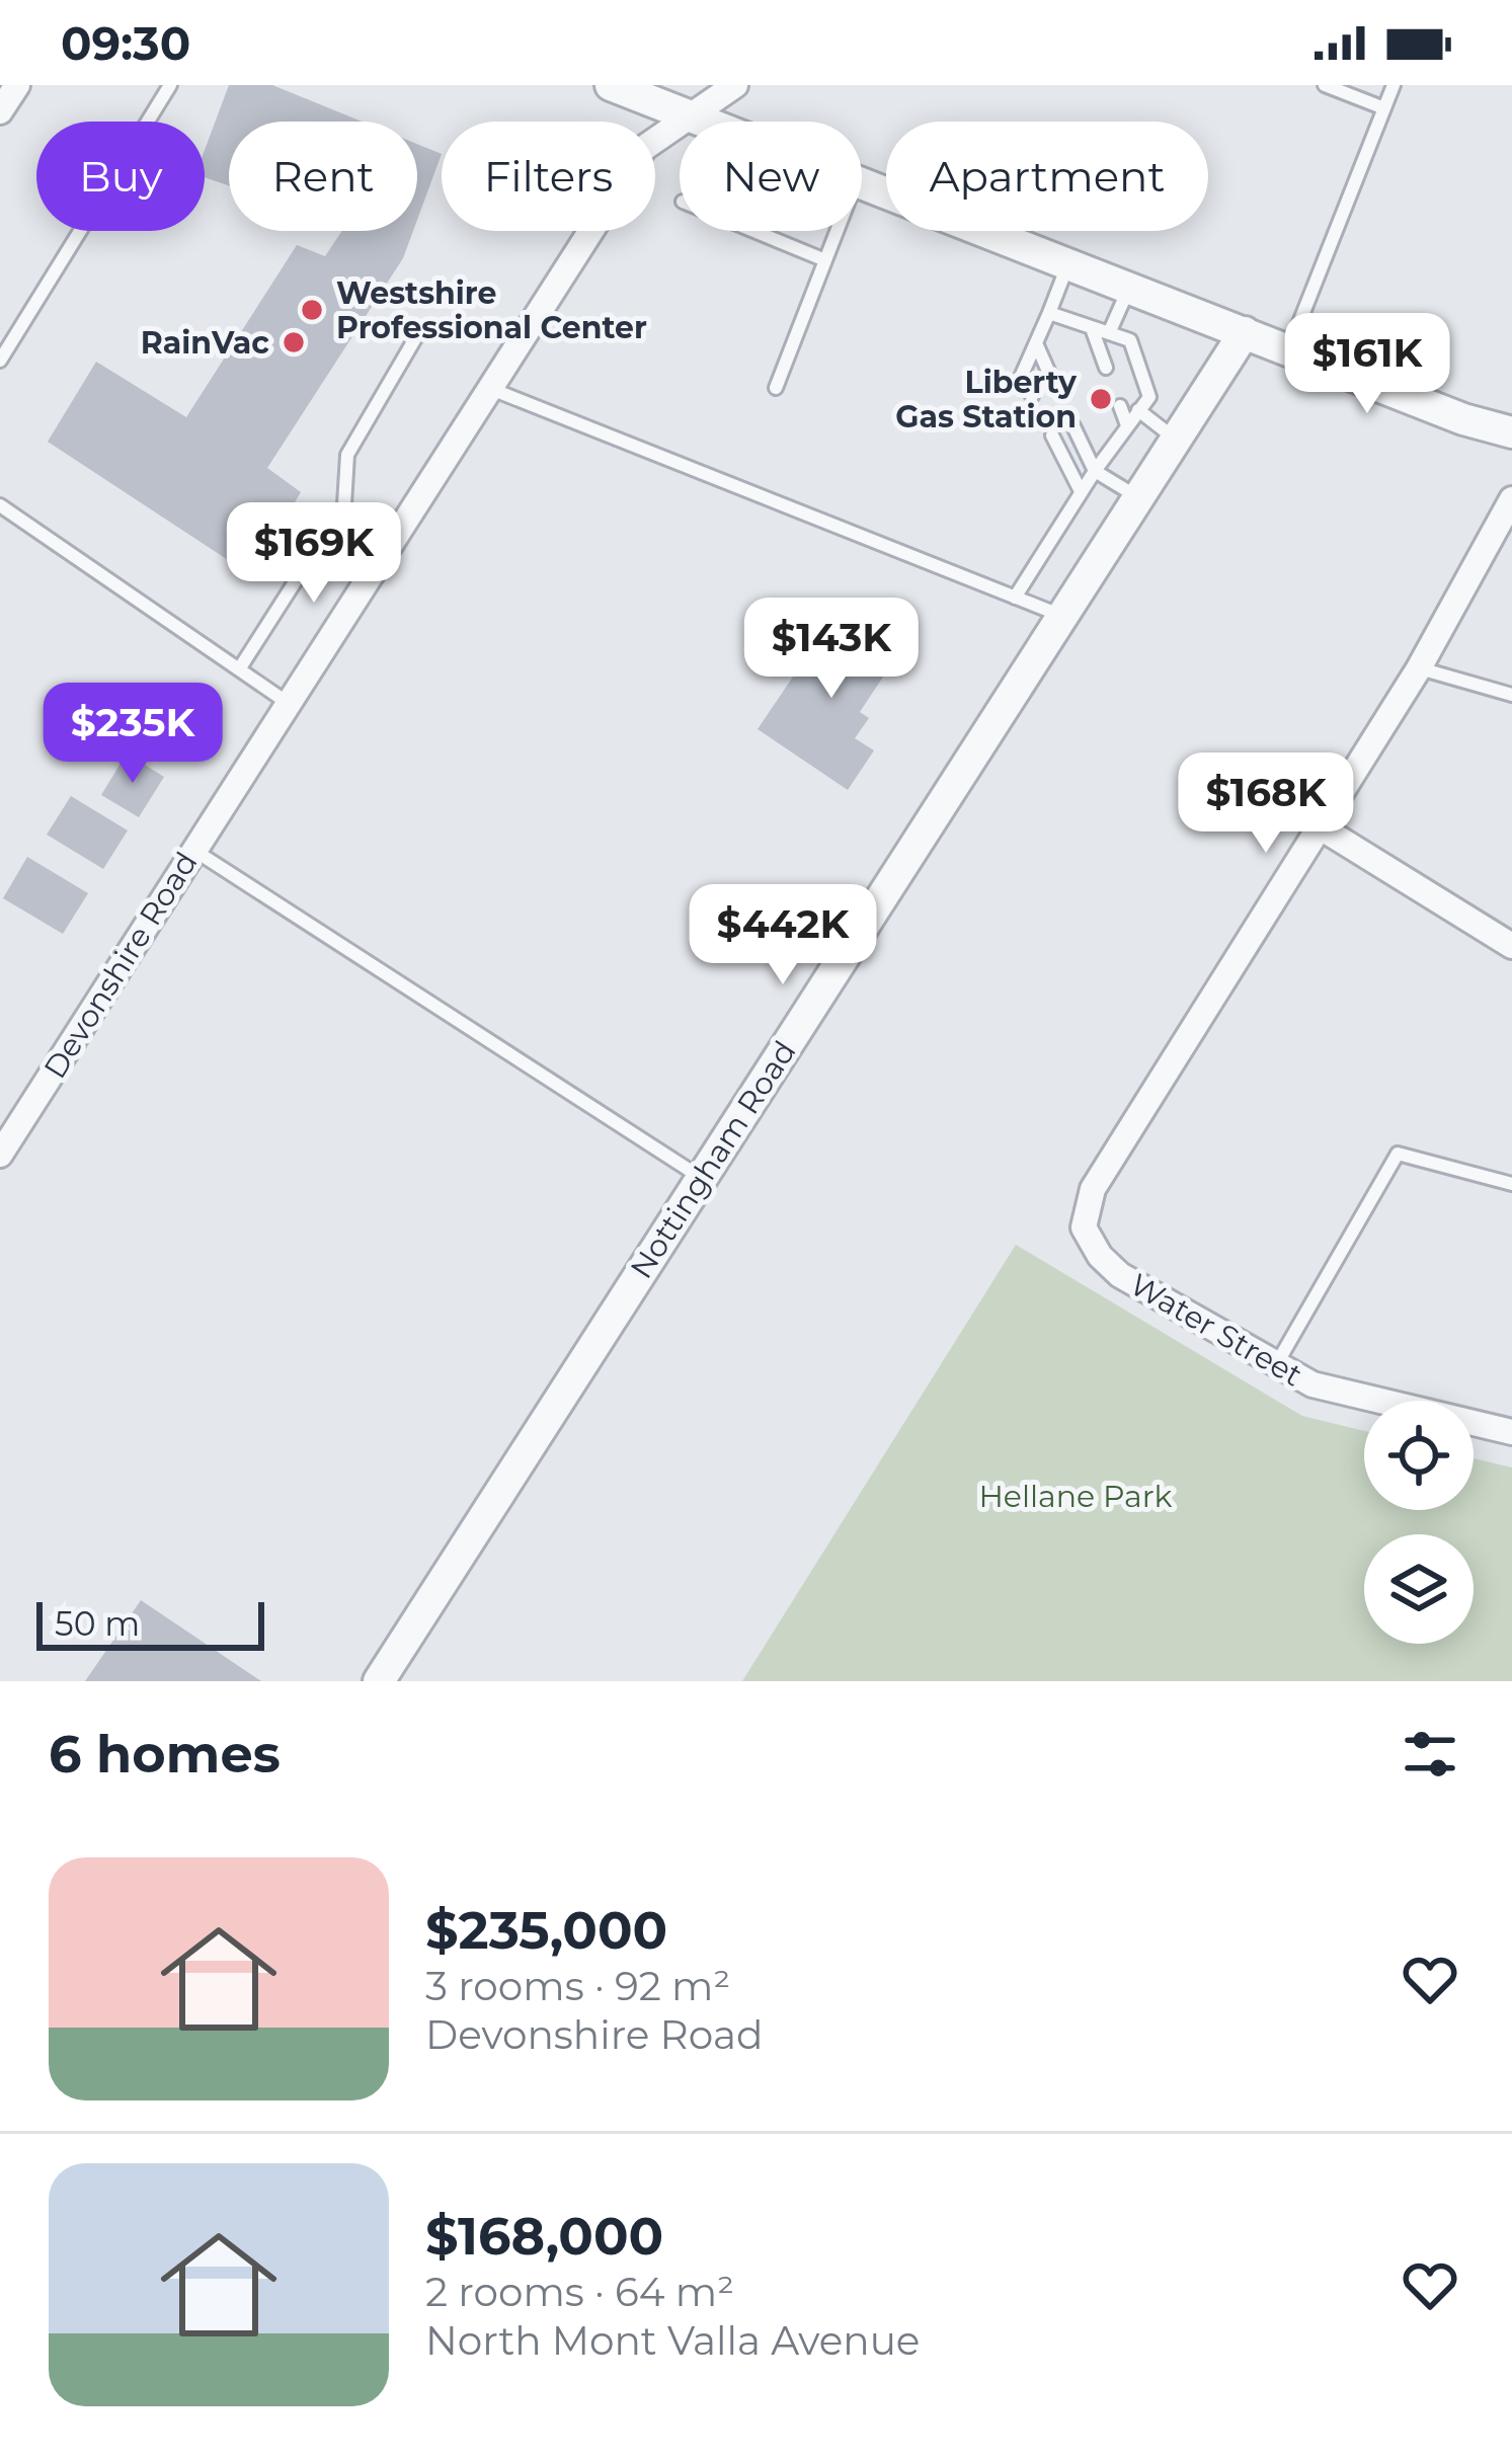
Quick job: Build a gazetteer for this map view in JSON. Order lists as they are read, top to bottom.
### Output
{
  "streets": {
    "street": ["Devonshire Road", "Nottingham Road", "Water Street"]
  },
  "parks": ["Hellane Park"],
  "places": ["Westshire Professional Center", "RainVac", "Liberty Gas Station"],
  "scale_bar": "50 m",
  "page": {
    "status": "09:30",
    "chip": [
      "Buy",
      "Rent",
      "Filters",
      "New",
      "Apartment"
    ],
    "price": [
      "$161K",
      "$169K",
      "$143K",
      "$235K",
      "$168K",
      "$442K"
    ],
    "scale": "50 m",
    "heading": "6 homes",
    "list": [
      {
        "name": "$235,000",
        "note": "3 rooms · 92 m² · Devonshire Road"
      },
      {
        "name": "$168,000",
        "note": "2 rooms · 64 m² · North Mont Valla Avenue"
      }
    ]
  }
}
